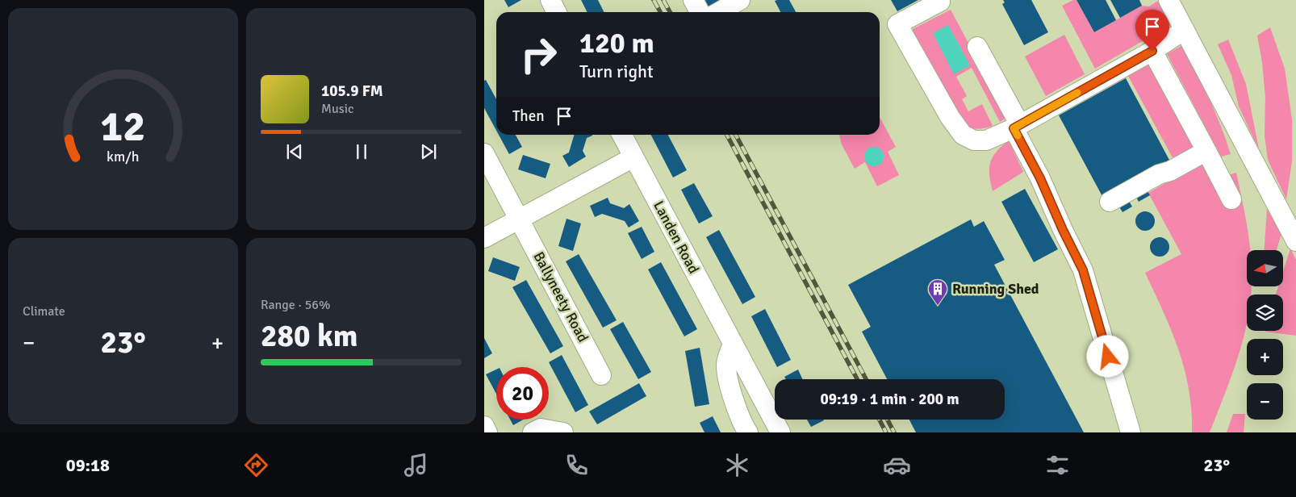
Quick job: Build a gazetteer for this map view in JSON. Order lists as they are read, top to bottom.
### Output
{
  "streets": {
    "street": ["Landen Road", "Ballyneety Road"]
  },
  "places": {
    "building": ["Running Shed"]
  },
  "north": "left",
  "page": {
    "turn": ["120 m", "Turn right"],
    "song": ["105.9 FM", "Music"],
    "then": "Then",
    "tile": [
      "Climate",
      ["Range · 56%", "280 km"]
    ],
    "map_buttons": ["+", "−"],
    "heat": ["−", "23°", "+"],
    "limit": "20",
    "trip": "09:19 · 1 min · 200 m",
    "tabs": ["09:18", "23°"],
    "gauge": ["12", "km/h"]
  }
}
